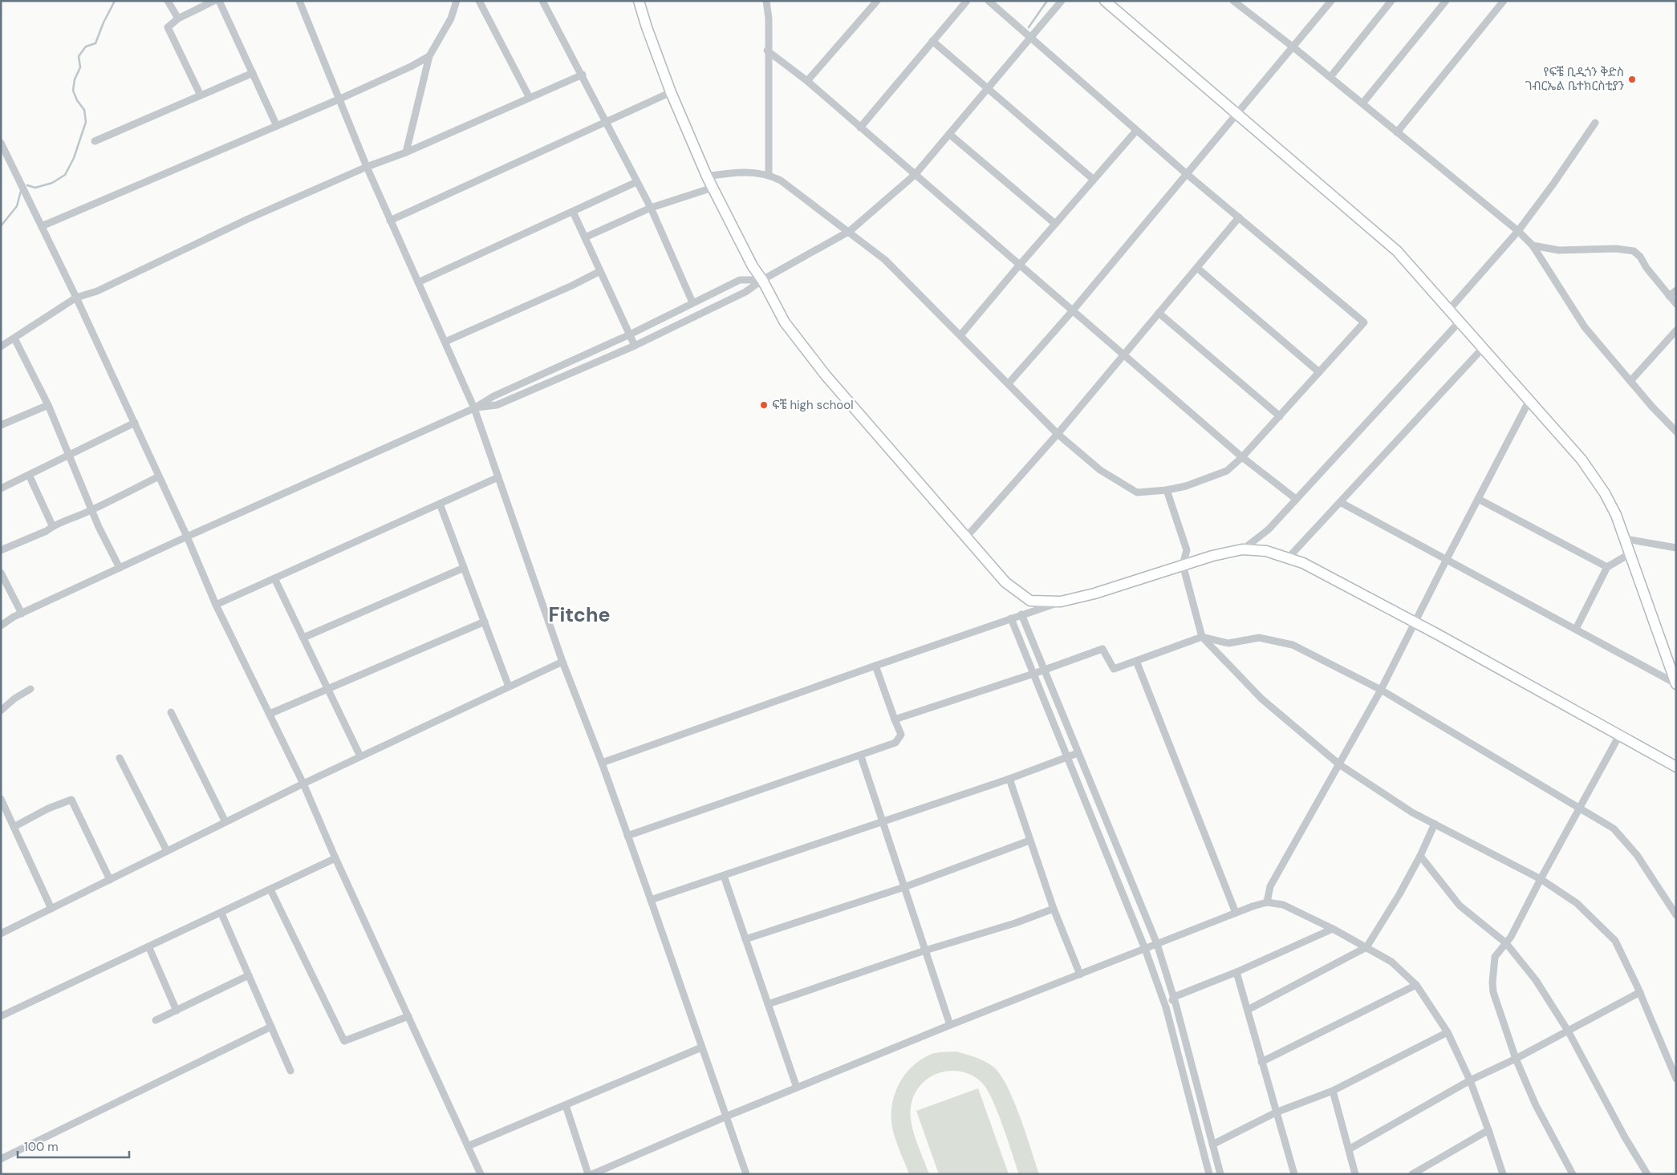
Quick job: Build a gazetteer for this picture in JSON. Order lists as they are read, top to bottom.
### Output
{
  "districts": ["Fitche"],
  "places": ["የፍቼ ቢዲጎን ቅድስ ገብርኤል ቤተክርስቲያን", "ፍቼ high school"],
  "scale_bar": "100 m"
}
